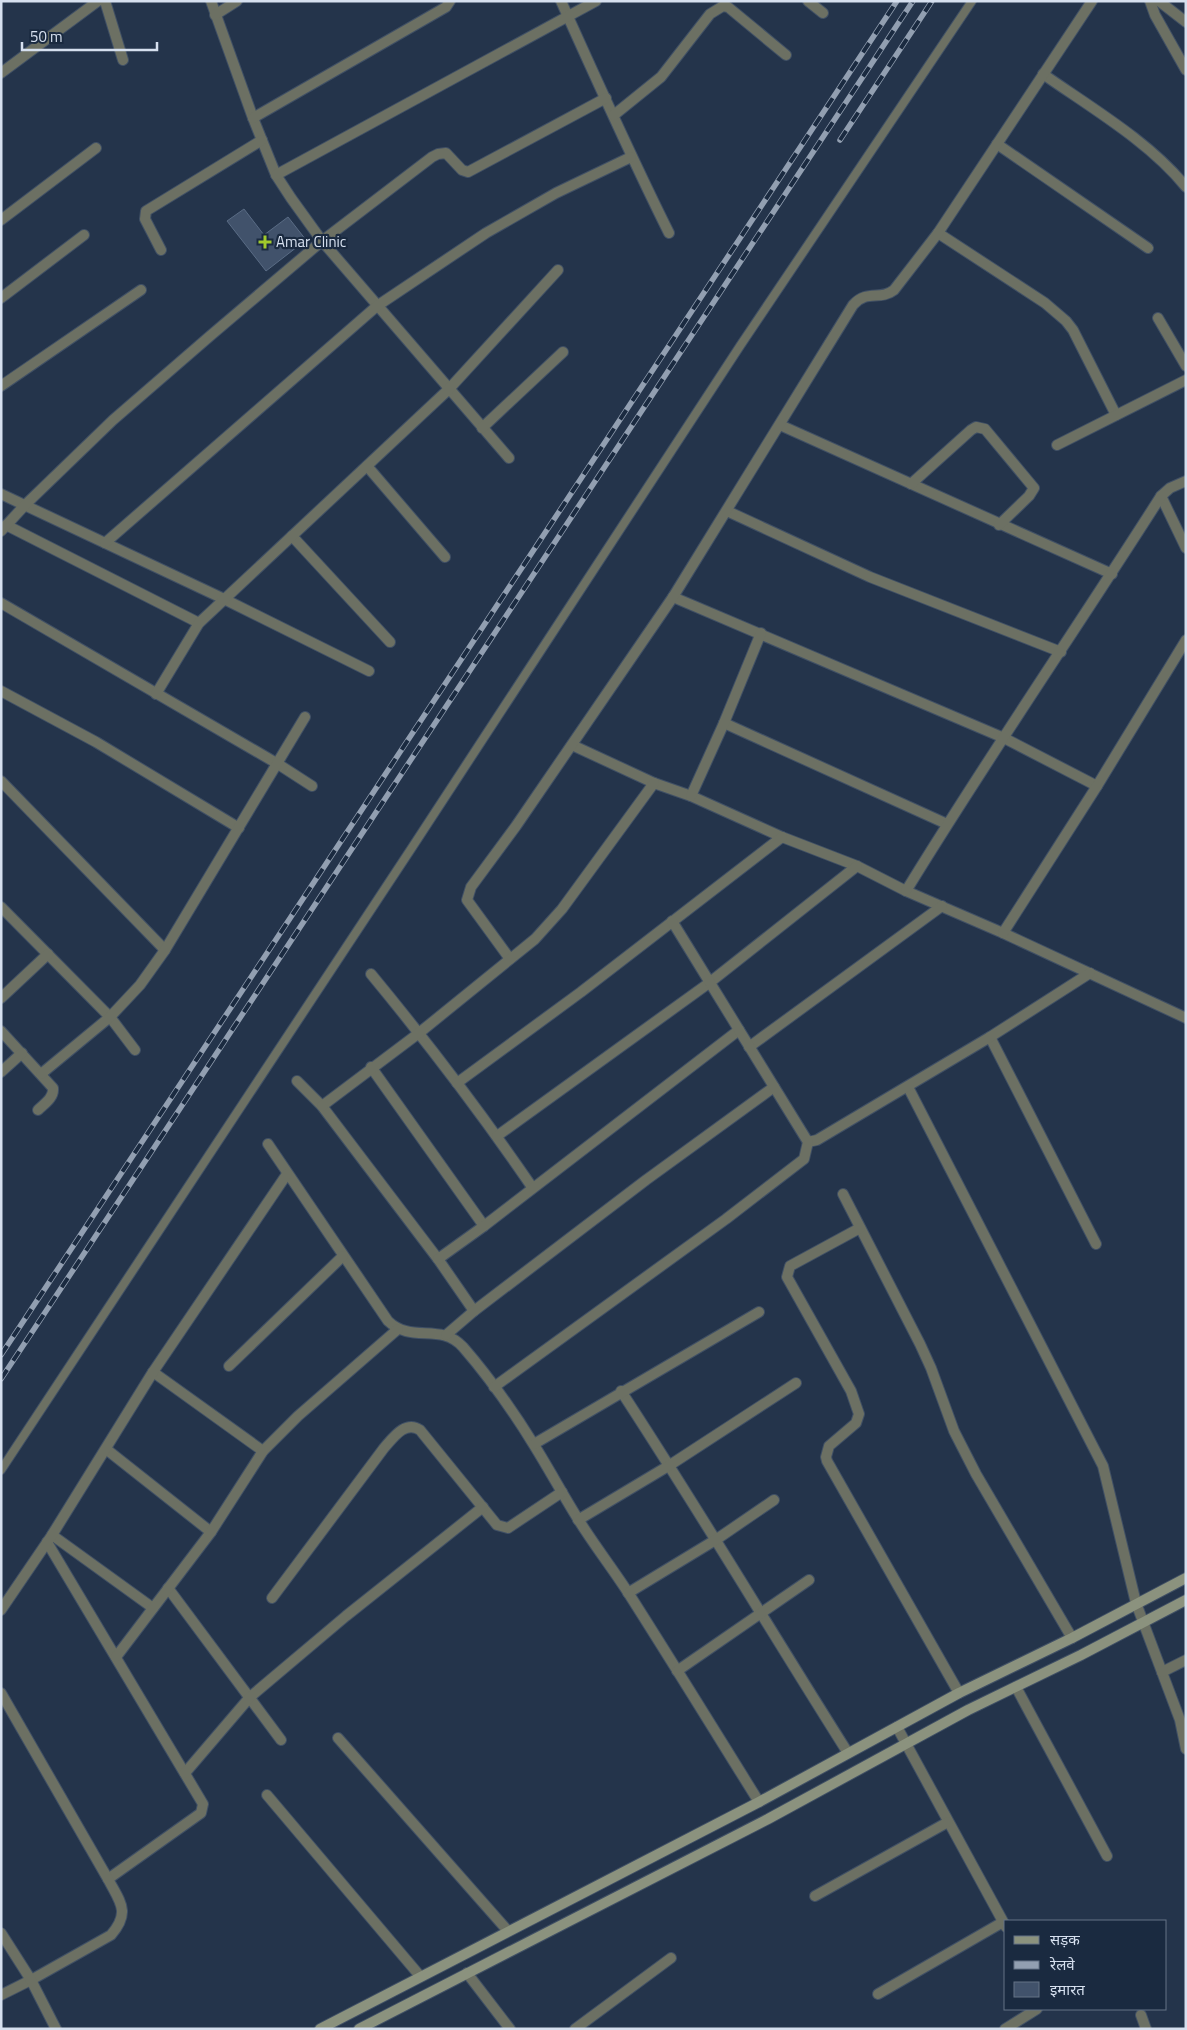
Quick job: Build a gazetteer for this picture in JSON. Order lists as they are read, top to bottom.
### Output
{
  "places": {
    "health": ["Amar Clinic"]
  },
  "legend": ["सड़क", "रेलवे", "इमारत"],
  "scale_bar": "50 m"
}
